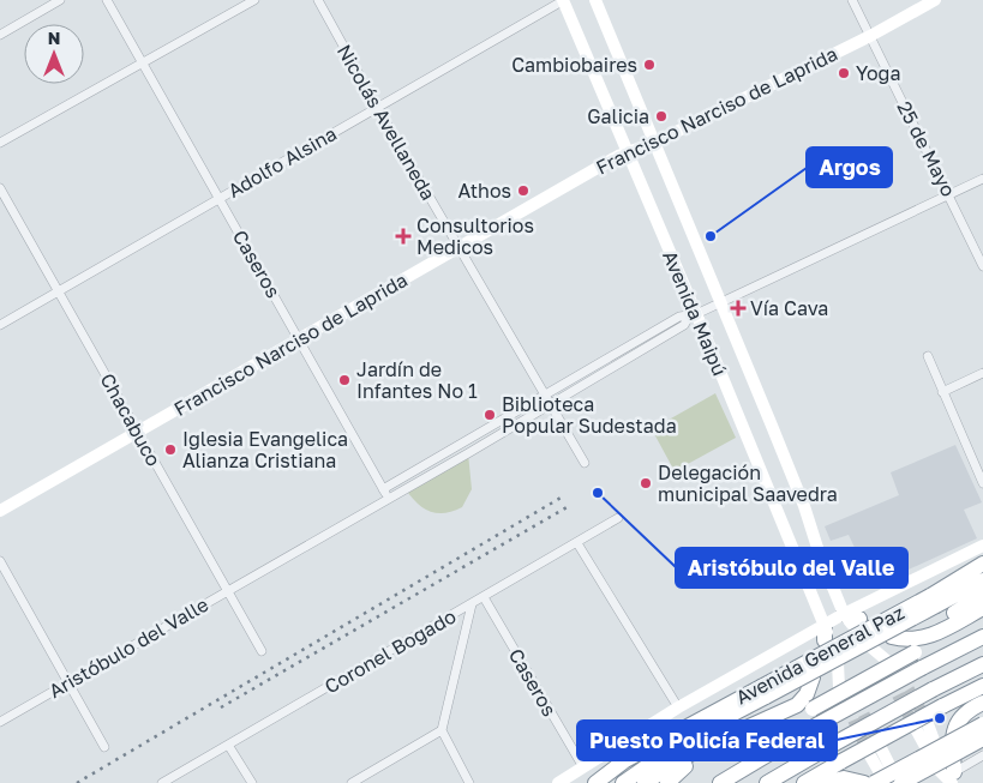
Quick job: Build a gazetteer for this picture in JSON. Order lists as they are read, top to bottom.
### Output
{
  "streets": {
    "highway": ["Avenida General Paz"],
    "main road": ["Francisco Narciso de Laprida", "Avenida Maipú"],
    "street": [
      "Nicolás Avellaneda",
      "25 de Mayo",
      "Adolfo Alsina",
      "Caseros",
      "Chacabuco",
      "Aristóbulo del Valle",
      "Coronel Bogado"
    ]
  },
  "crossings": [
    ["Francisco Narciso de Laprida", "Nicolás Avellaneda"],
    ["Francisco Narciso de Laprida", "25 de Mayo"],
    ["Francisco Narciso de Laprida", "Caseros"],
    ["Francisco Narciso de Laprida", "Avenida Maipú"],
    ["Francisco Narciso de Laprida", "Chacabuco"],
    ["Nicolás Avellaneda", "Adolfo Alsina"],
    ["Nicolás Avellaneda", "Aristóbulo del Valle"],
    ["25 de Mayo", "Aristóbulo del Valle"],
    ["Adolfo Alsina", "Caseros"],
    ["Adolfo Alsina", "Avenida Maipú"],
    ["Adolfo Alsina", "Chacabuco"],
    ["Caseros", "Aristóbulo del Valle"],
    ["Caseros", "Coronel Bogado"],
    ["Avenida Maipú", "Aristóbulo del Valle"],
    ["Chacabuco", "Aristóbulo del Valle"]
  ],
  "places": {
    "other": [
      "Cambiobaires",
      "Yoga",
      "Galicia",
      "Athos",
      "Argos",
      "Jardín de Infantes No 1",
      "Biblioteca Popular Sudestada",
      "Iglesia Evangelica Alianza Cristiana",
      "Delegación municipal Saavedra",
      "Aristóbulo del Valle",
      "Puesto Policía Federal"
    ],
    "health": ["Consultorios Medicos", "Vía Cava"]
  },
  "north": "top"
}
